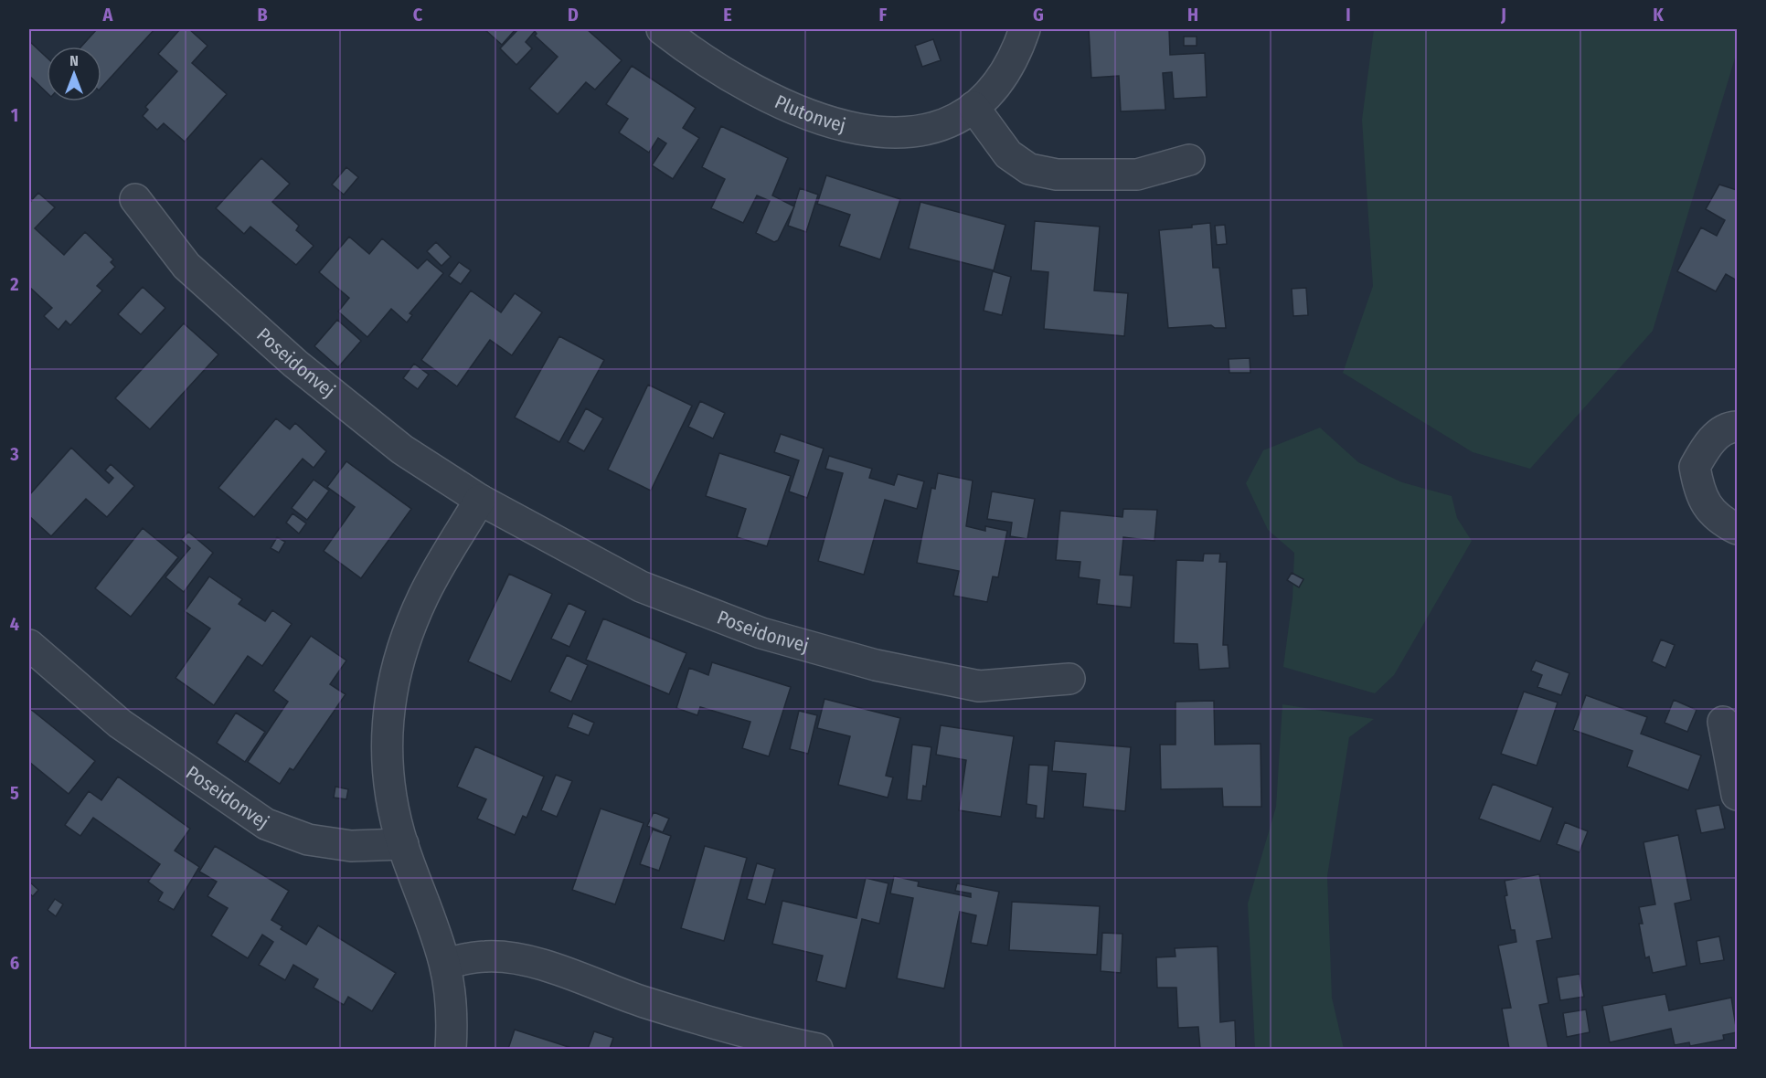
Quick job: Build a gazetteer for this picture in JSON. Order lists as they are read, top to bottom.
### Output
{
  "streets": {
    "street": ["Plutonvej", "Poseidonvej"]
  },
  "north": "top",
  "grid": {
    "columns": [
      "A",
      "B",
      "C",
      "D",
      "E",
      "F",
      "G",
      "H",
      "I",
      "J",
      "K"
    ],
    "rows": [
      "1",
      "2",
      "3",
      "4",
      "5",
      "6"
    ]
  }
}
